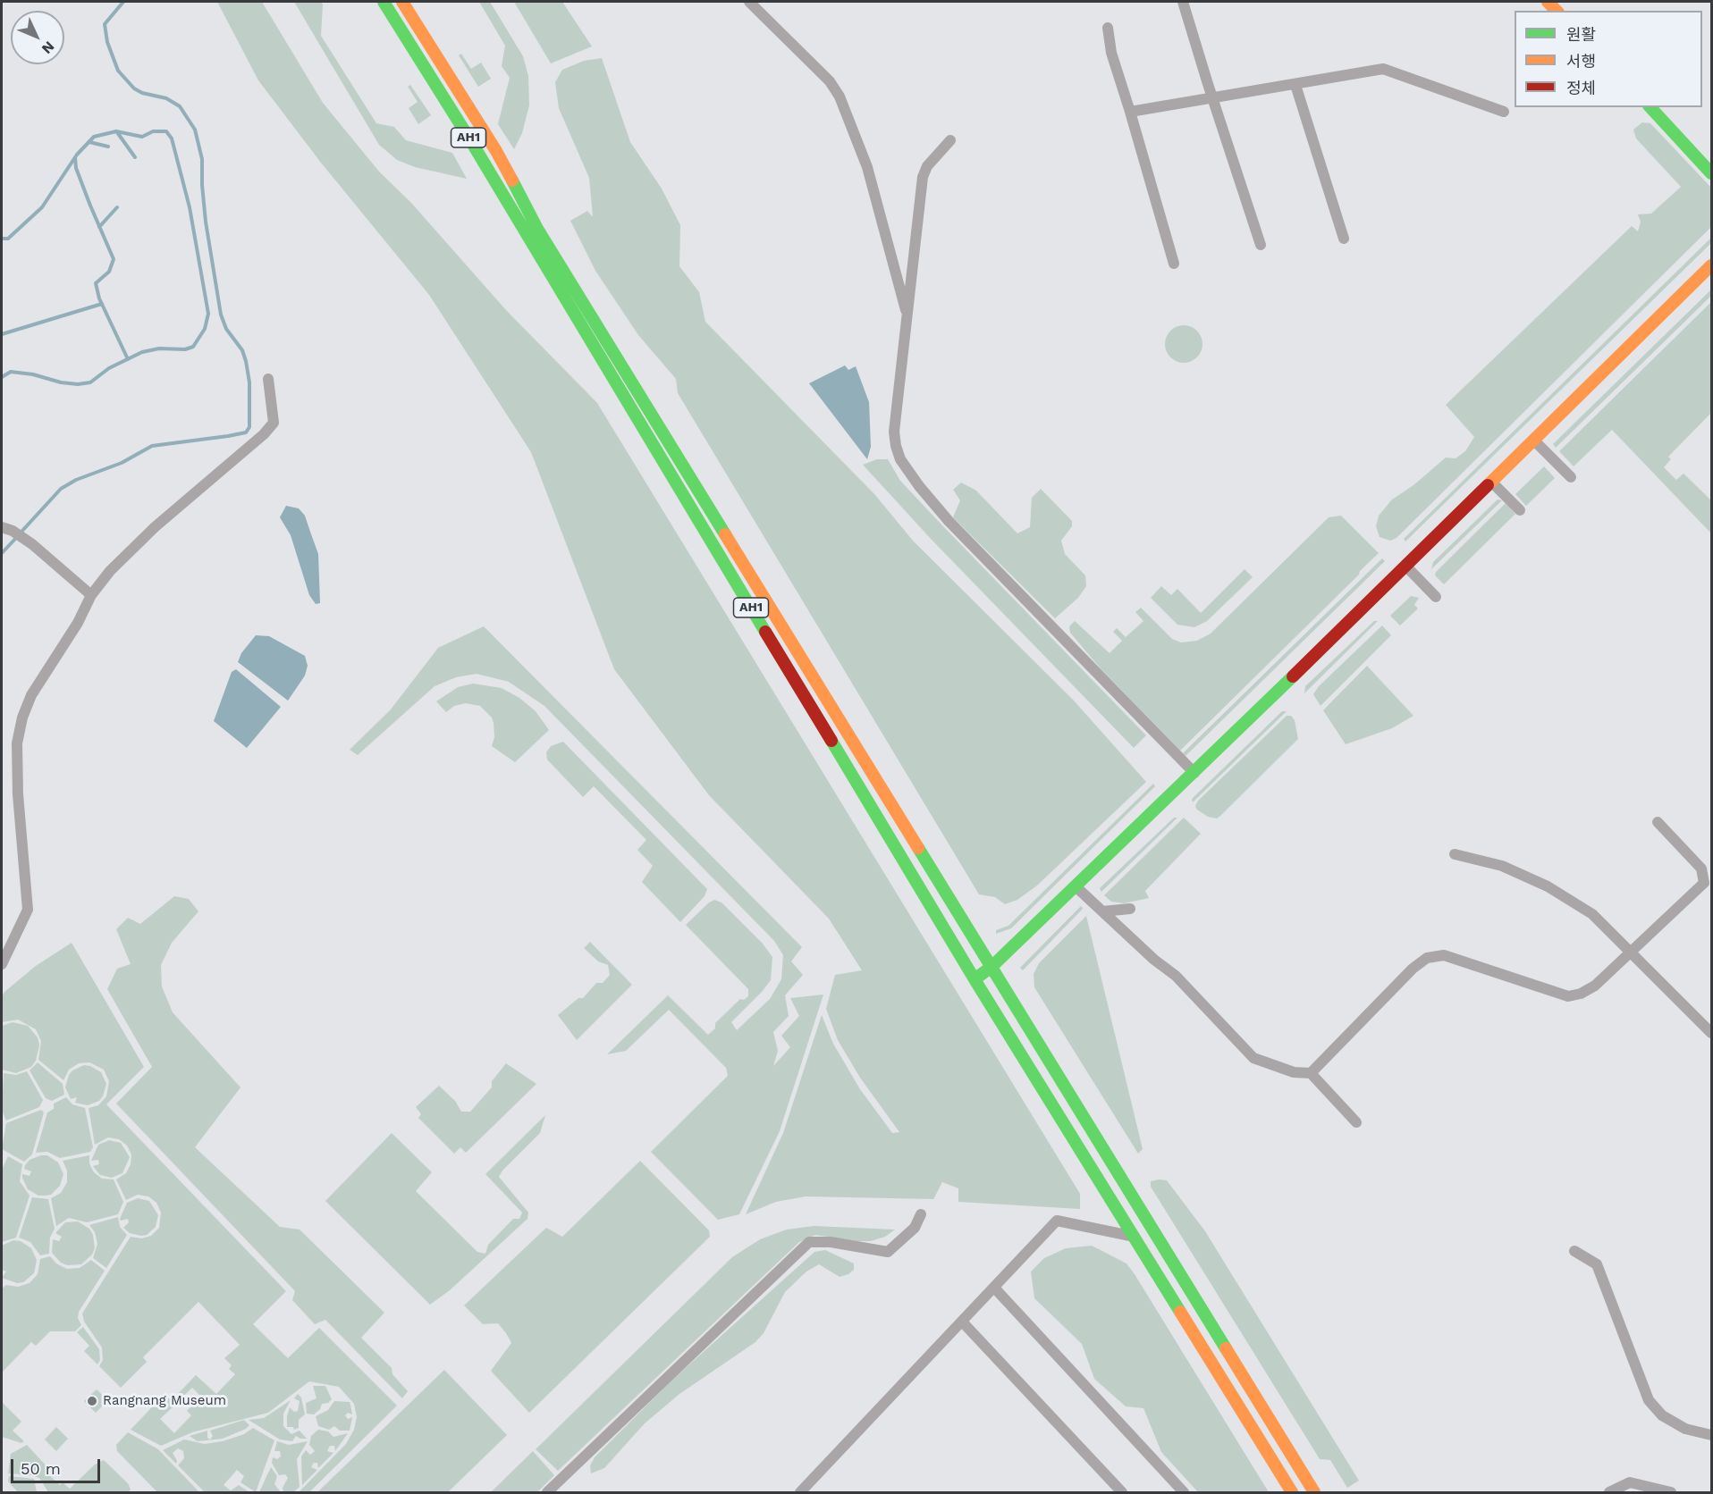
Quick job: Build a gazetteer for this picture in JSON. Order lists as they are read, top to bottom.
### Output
{
  "streets": {
    "main road": ["AH1"]
  },
  "places": ["Rangnang Museum"],
  "legend": ["원활", "서행", "정체"],
  "scale_bar": "50 m",
  "north": "bottom right"
}
